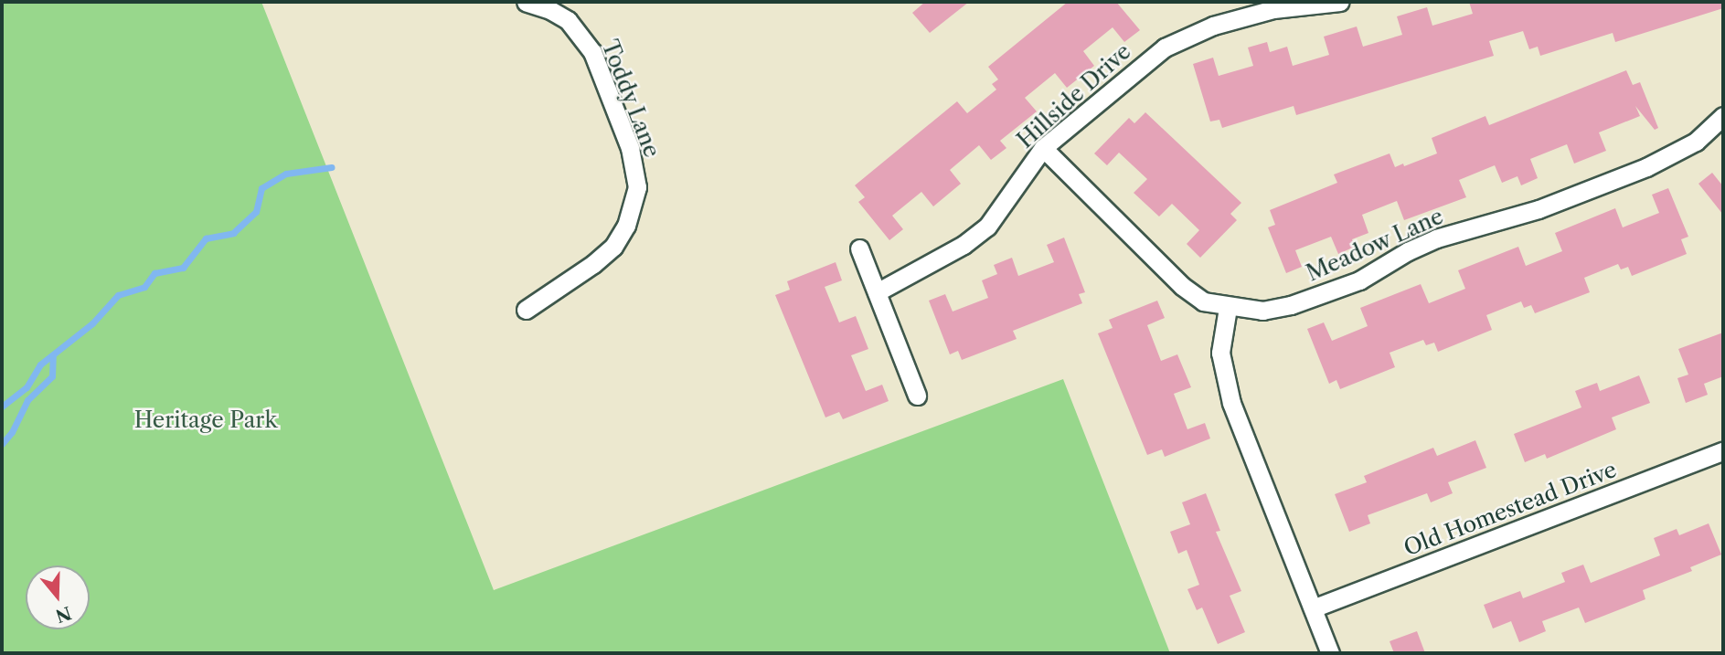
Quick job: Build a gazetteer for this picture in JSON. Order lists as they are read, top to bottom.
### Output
{
  "streets": {
    "street": [
      "Hillside Drive",
      "Toddy Lane",
      "Meadow Lane",
      "Old Homestead Drive"
    ]
  },
  "crossings": [
    ["Hillside Drive", "Meadow Lane"]
  ],
  "parks": ["Heritage Park"],
  "north": "bottom"
}
